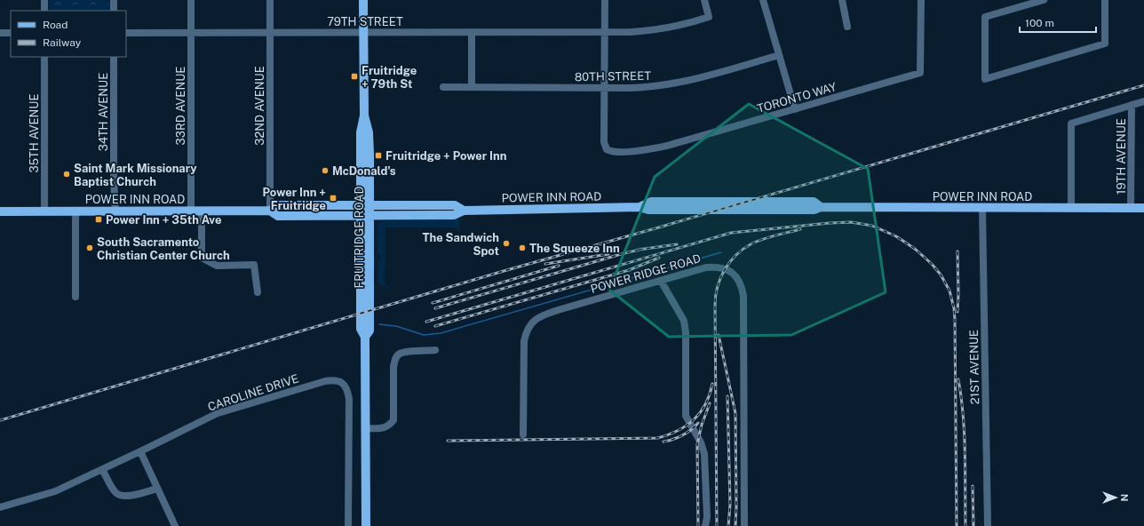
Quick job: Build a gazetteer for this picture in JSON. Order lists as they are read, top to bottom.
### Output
{
  "streets": {
    "main road": ["POWER INN ROAD", "FRUITRIDGE ROAD"],
    "street": [
      "79TH STREET",
      "80TH STREET",
      "TORONTO WAY",
      "33RD AVENUE",
      "32ND AVENUE",
      "34TH AVENUE",
      "35TH AVENUE",
      "19TH AVENUE",
      "POWER RIDGE ROAD",
      "21ST AVENUE",
      "CAROLINE DRIVE"
    ]
  },
  "crossings": [
    ["79TH STREET", "33RD AVENUE"],
    ["79TH STREET", "32ND AVENUE"],
    ["79TH STREET", "FRUITRIDGE ROAD"],
    ["80TH STREET", "TORONTO WAY"],
    ["33RD AVENUE", "POWER INN ROAD"],
    ["32ND AVENUE", "POWER INN ROAD"],
    ["34TH AVENUE", "POWER INN ROAD"],
    ["35TH AVENUE", "POWER INN ROAD"],
    ["19TH AVENUE", "POWER INN ROAD"],
    ["POWER INN ROAD", "FRUITRIDGE ROAD"],
    ["POWER INN ROAD", "21ST AVENUE"]
  ],
  "places": {
    "transit": [
      "Fruitridge + 79th St",
      "Fruitridge + Power Inn",
      "Power Inn + Fruitridge",
      "Power Inn + 35th Ave"
    ],
    "other": [
      "McDonald's",
      "Saint Mark Missionary Baptist Church",
      "The Sandwich Spot",
      "South Sacramento Christian Center Church",
      "The Squeeze Inn"
    ]
  },
  "legend": ["Road", "Railway"],
  "scale_bar": "100 m",
  "north": "right"
}
